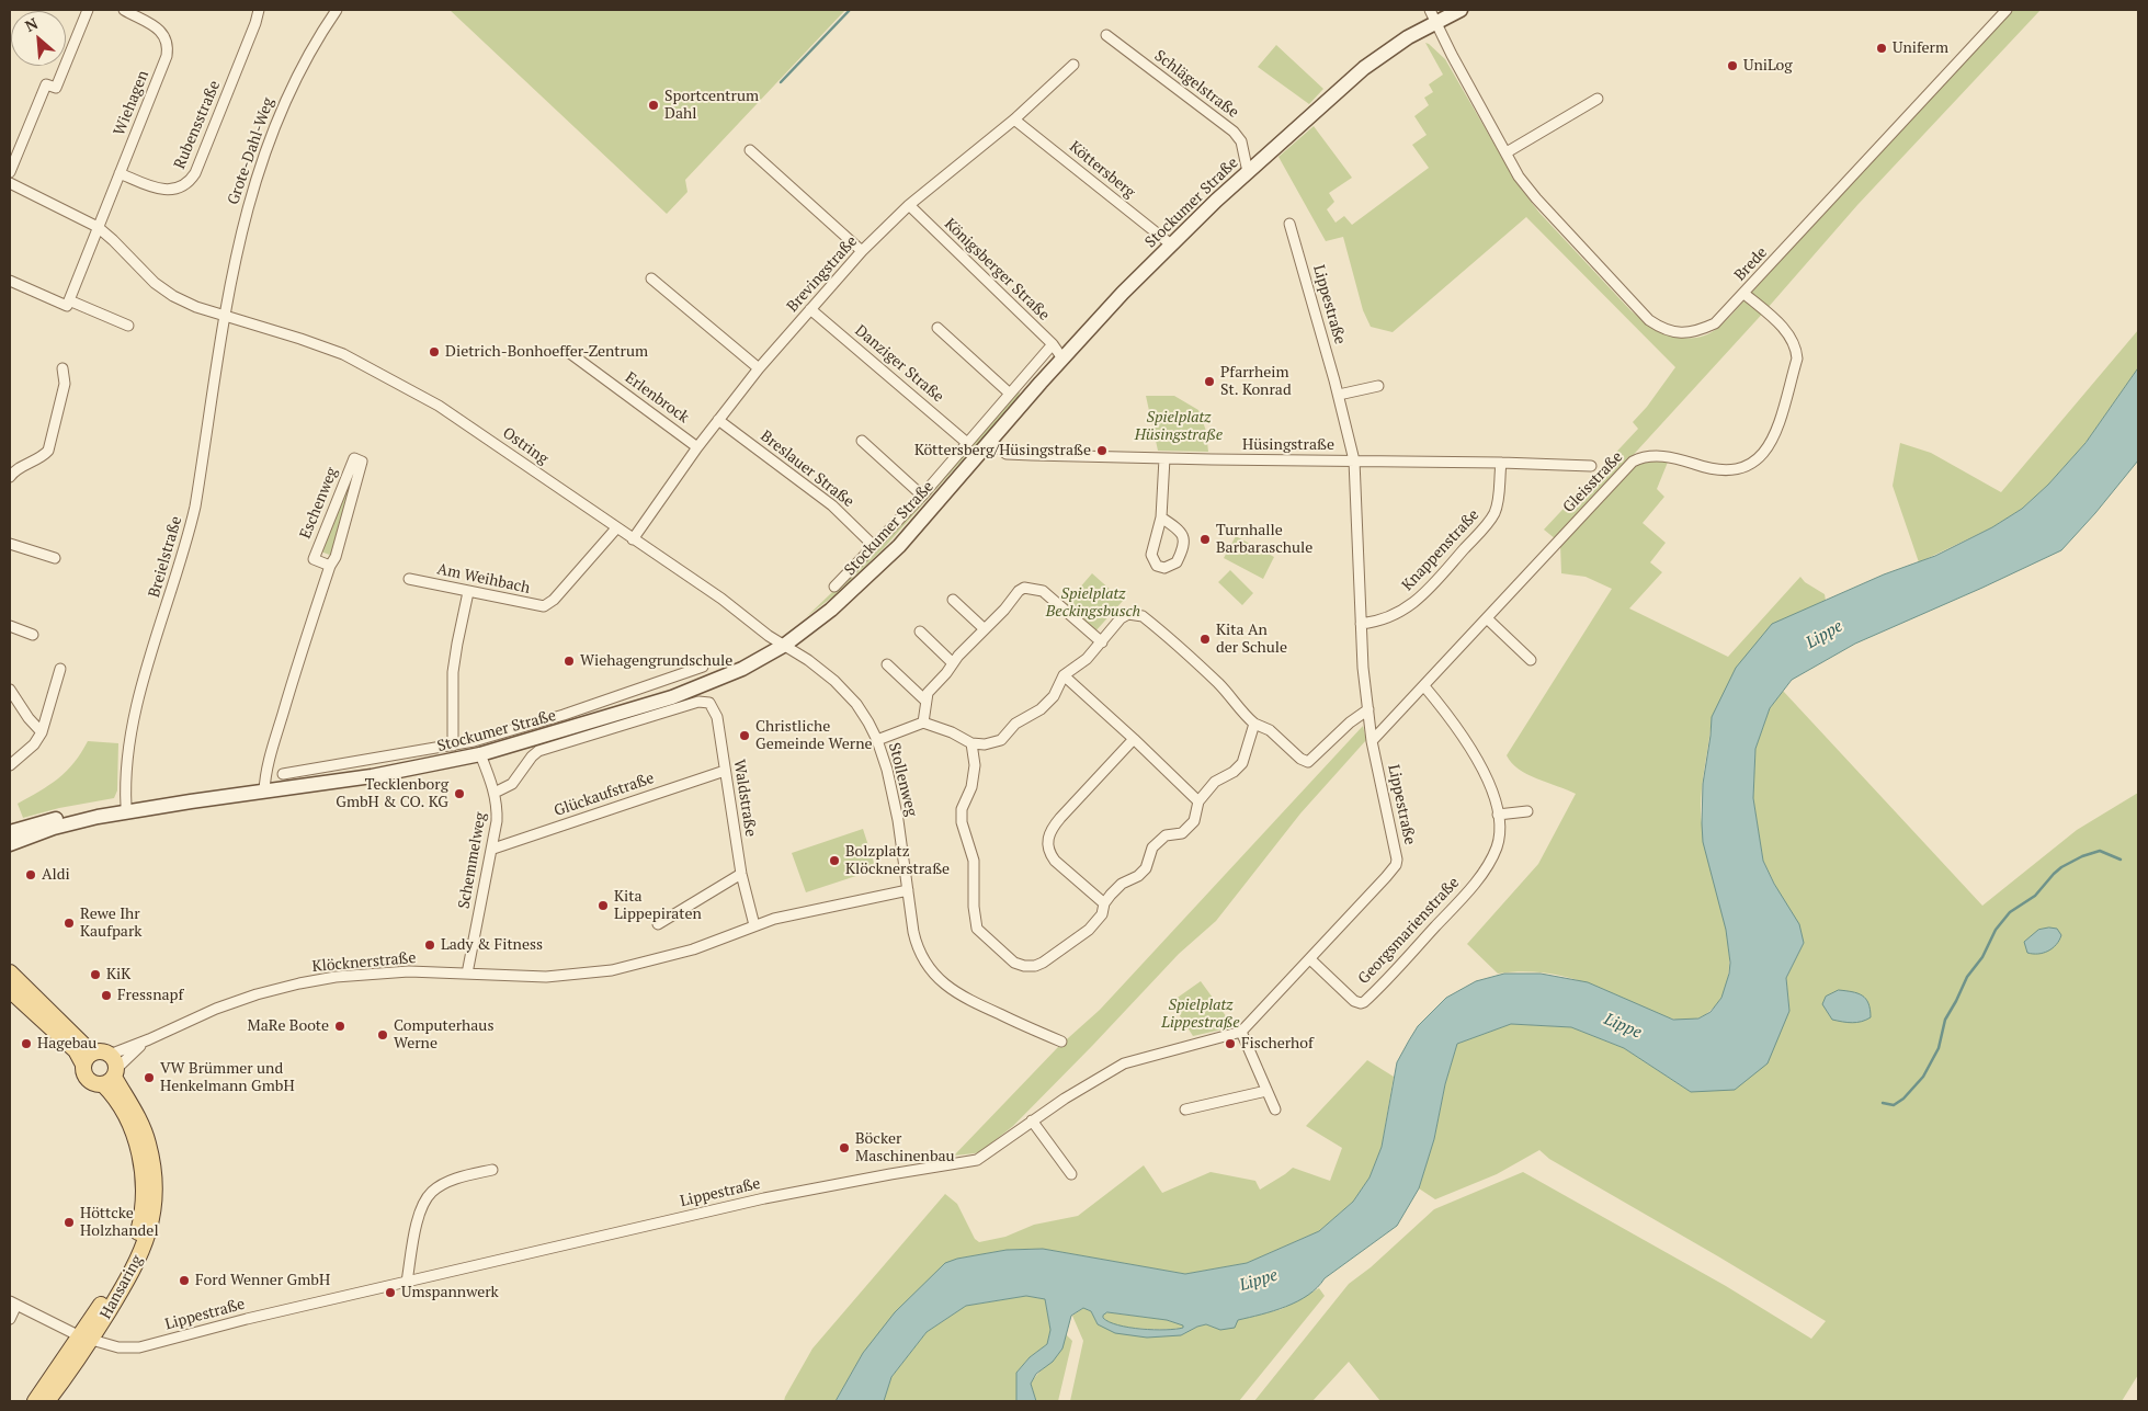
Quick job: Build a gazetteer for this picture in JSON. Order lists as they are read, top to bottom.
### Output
{
  "streets": {
    "main road": ["Stockumer Straße", "Hansaring"],
    "street": [
      "Schlägelstraße",
      "Wiehagen",
      "Rubensstraße",
      "Grote-Dahl-Weg",
      "Köttersberg",
      "Brede",
      "Königsberger Straße",
      "Brevingstraße",
      "Lippestraße",
      "Danziger Straße",
      "Erlenbrock",
      "Hüsingstraße",
      "Ostring",
      "Breslauer Straße",
      "Gleisstraße",
      "Eschenweg",
      "Knappenstraße",
      "Breielstraße",
      "Am Weihbach",
      "Stollenweg",
      "Glückaufstraße",
      "Waldstraße",
      "Schemmelweg",
      "Georgsmarienstraße",
      "Klöcknerstraße"
    ]
  },
  "crossings": [
    ["Schlägelstraße", "Stockumer Straße"],
    ["Wiehagen", "Rubensstraße"],
    ["Grote-Dahl-Weg", "Ostring"],
    ["Grote-Dahl-Weg", "Breielstraße"],
    ["Köttersberg", "Stockumer Straße"],
    ["Köttersberg", "Brevingstraße"],
    ["Stockumer Straße", "Brede"],
    ["Stockumer Straße", "Königsberger Straße"],
    ["Stockumer Straße", "Danziger Straße"],
    ["Stockumer Straße", "Hüsingstraße"],
    ["Stockumer Straße", "Ostring"],
    ["Stockumer Straße", "Breslauer Straße"],
    ["Stockumer Straße", "Eschenweg"],
    ["Stockumer Straße", "Breielstraße"],
    ["Stockumer Straße", "Stollenweg"],
    ["Stockumer Straße", "Waldstraße"],
    ["Stockumer Straße", "Schemmelweg"],
    ["Brede", "Gleisstraße"],
    ["Königsberger Straße", "Brevingstraße"],
    ["Brevingstraße", "Danziger Straße"],
    ["Brevingstraße", "Erlenbrock"],
    ["Brevingstraße", "Ostring"],
    ["Brevingstraße", "Breslauer Straße"],
    ["Lippestraße", "Hüsingstraße"],
    ["Lippestraße", "Gleisstraße"],
    ["Lippestraße", "Knappenstraße"],
    ["Lippestraße", "Georgsmarienstraße"],
    ["Lippestraße", "Hansaring"],
    ["Hüsingstraße", "Knappenstraße"],
    ["Ostring", "Breielstraße"],
    ["Ostring", "Am Weihbach"],
    ["Ostring", "Stollenweg"],
    ["Gleisstraße", "Georgsmarienstraße"],
    ["Stollenweg", "Klöcknerstraße"],
    ["Glückaufstraße", "Waldstraße"],
    ["Glückaufstraße", "Schemmelweg"],
    ["Waldstraße", "Klöcknerstraße"],
    ["Schemmelweg", "Klöcknerstraße"],
    ["Klöcknerstraße", "Hansaring"]
  ],
  "water": ["Lippe"],
  "parks": ["Spielplatz Hüsingstraße", "Spielplatz Beckingsbusch", "Spielplatz Lippestraße"],
  "places": [
    "Uniferm",
    "UniLog",
    "Sportcentrum Dahl",
    "Dietrich-Bonhoeffer-Zentrum",
    "Pfarrheim St. Konrad",
    "Köttersberg/Hüsingstraße",
    "Turnhalle Barbaraschule",
    "Kita An der Schule",
    "Wiehagengrundschule",
    "Christliche Gemeinde Werne",
    "Tecklenborg GmbH & CO. KG",
    "Bolzplatz Klöcknerstraße",
    "Aldi",
    "Kita Lippepiraten",
    "Rewe Ihr Kaufpark",
    "Lady & Fitness",
    "KiK",
    "Fressnapf",
    "MaRe Boote",
    "Computerhaus Werne",
    "Hagebau",
    "Fischerhof",
    "VW Brümmer und Henkelmann GmbH",
    "Böcker Maschinenbau",
    "Höttcke Holzhandel",
    "Ford Wenner GmbH",
    "Umspannwerk"
  ],
  "north": "top left"
}
